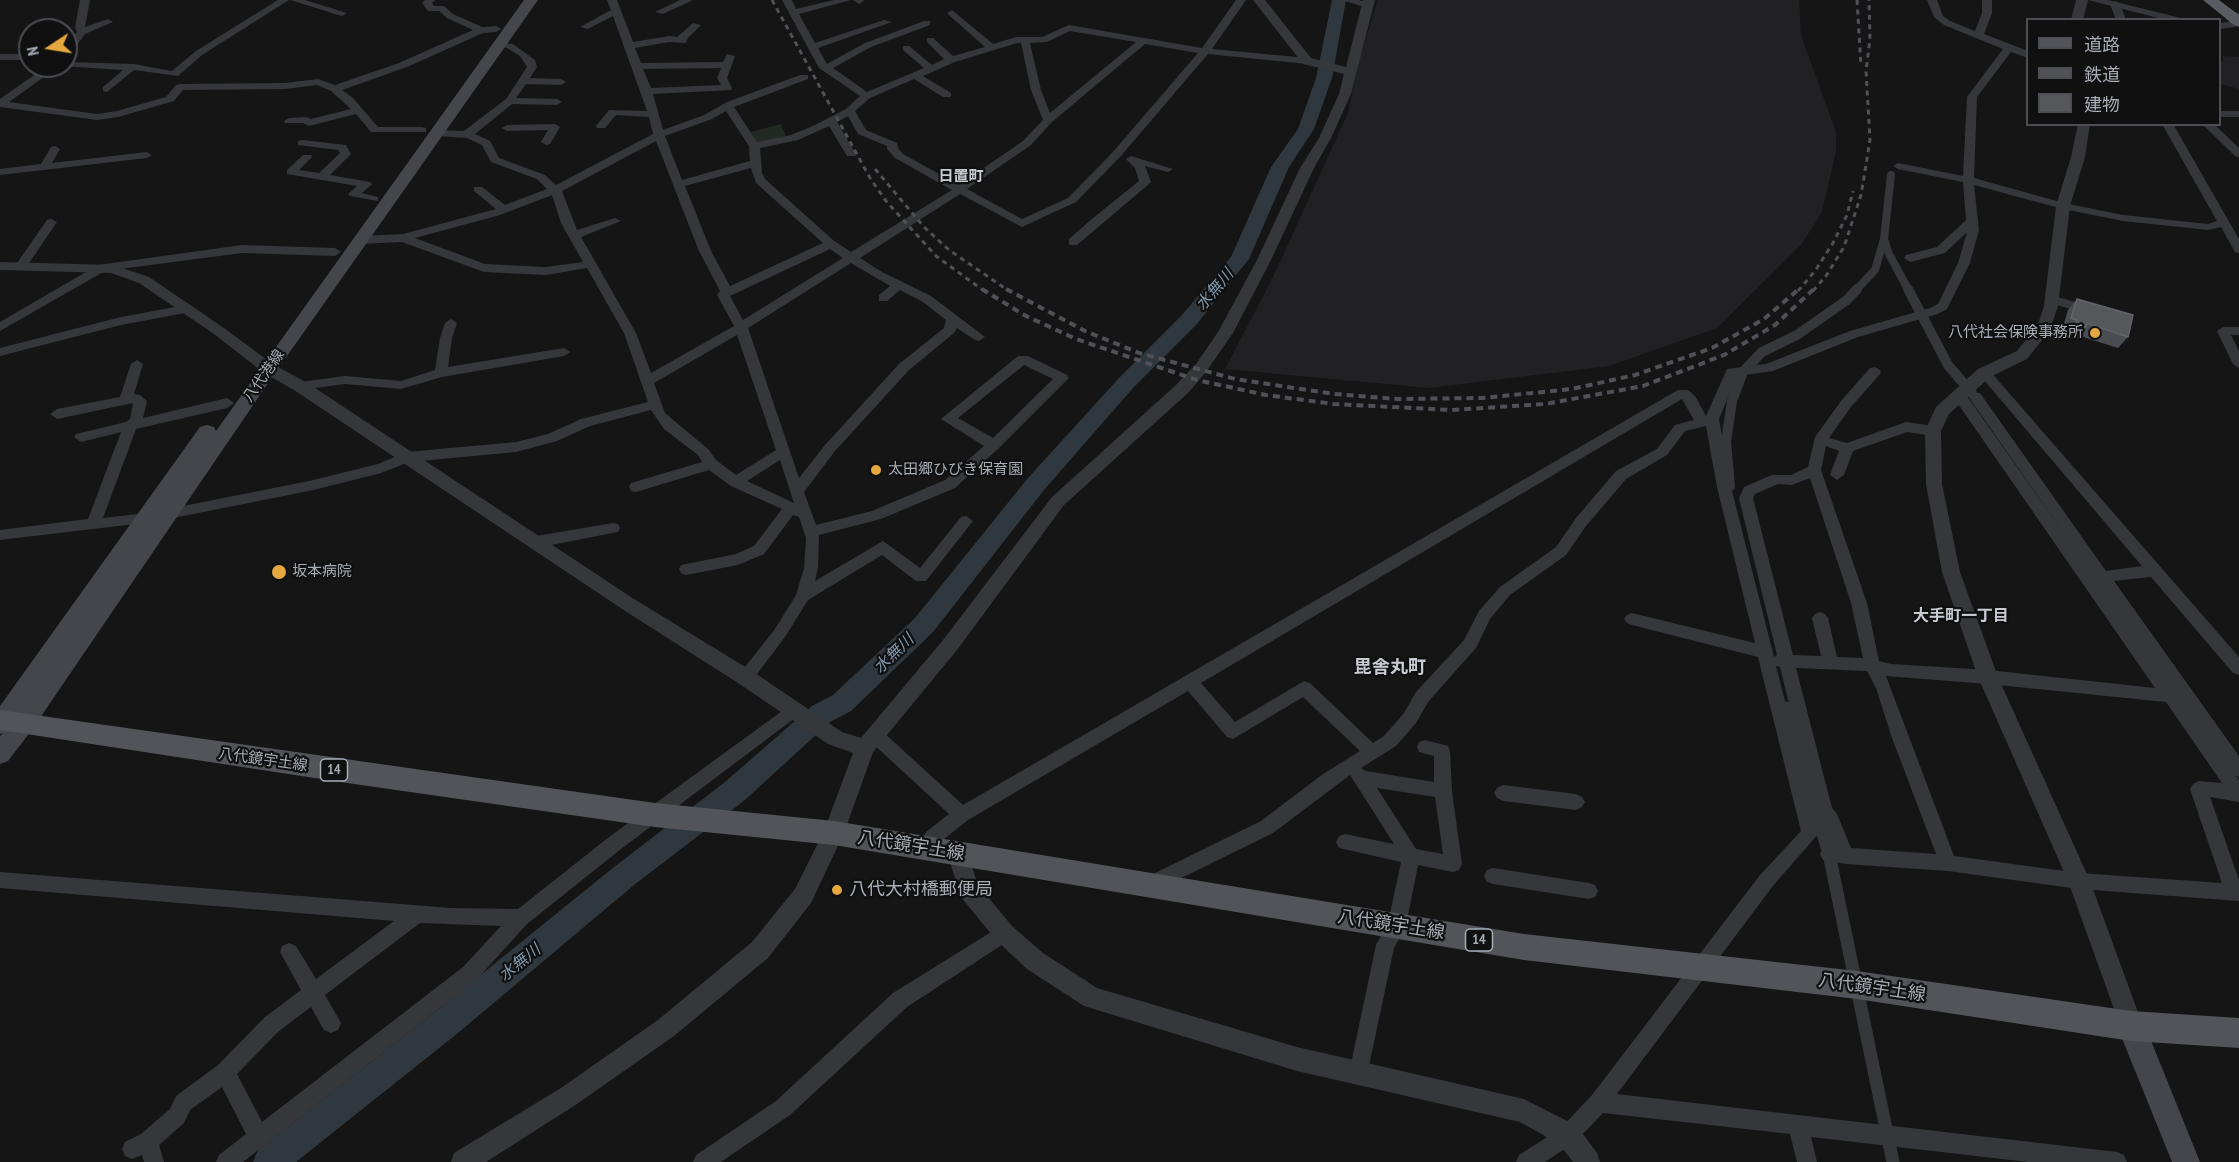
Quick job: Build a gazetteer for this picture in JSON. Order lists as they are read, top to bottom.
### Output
{
  "streets": {
    "main road": ["八代港線", "八代鏡宇土線", "14"]
  },
  "crossings": [
    ["八代港線", "八代鏡宇土線"]
  ],
  "districts": ["日置町", "大手町一丁目", "毘舎丸町"],
  "water": ["水無川"],
  "places": [
    "八代社会保険事務所",
    "太田郷ひびき保育園",
    "坂本病院",
    "八代大村橋郵便局"
  ],
  "legend": ["道路", "鉄道", "建物"],
  "north": "left"
}
